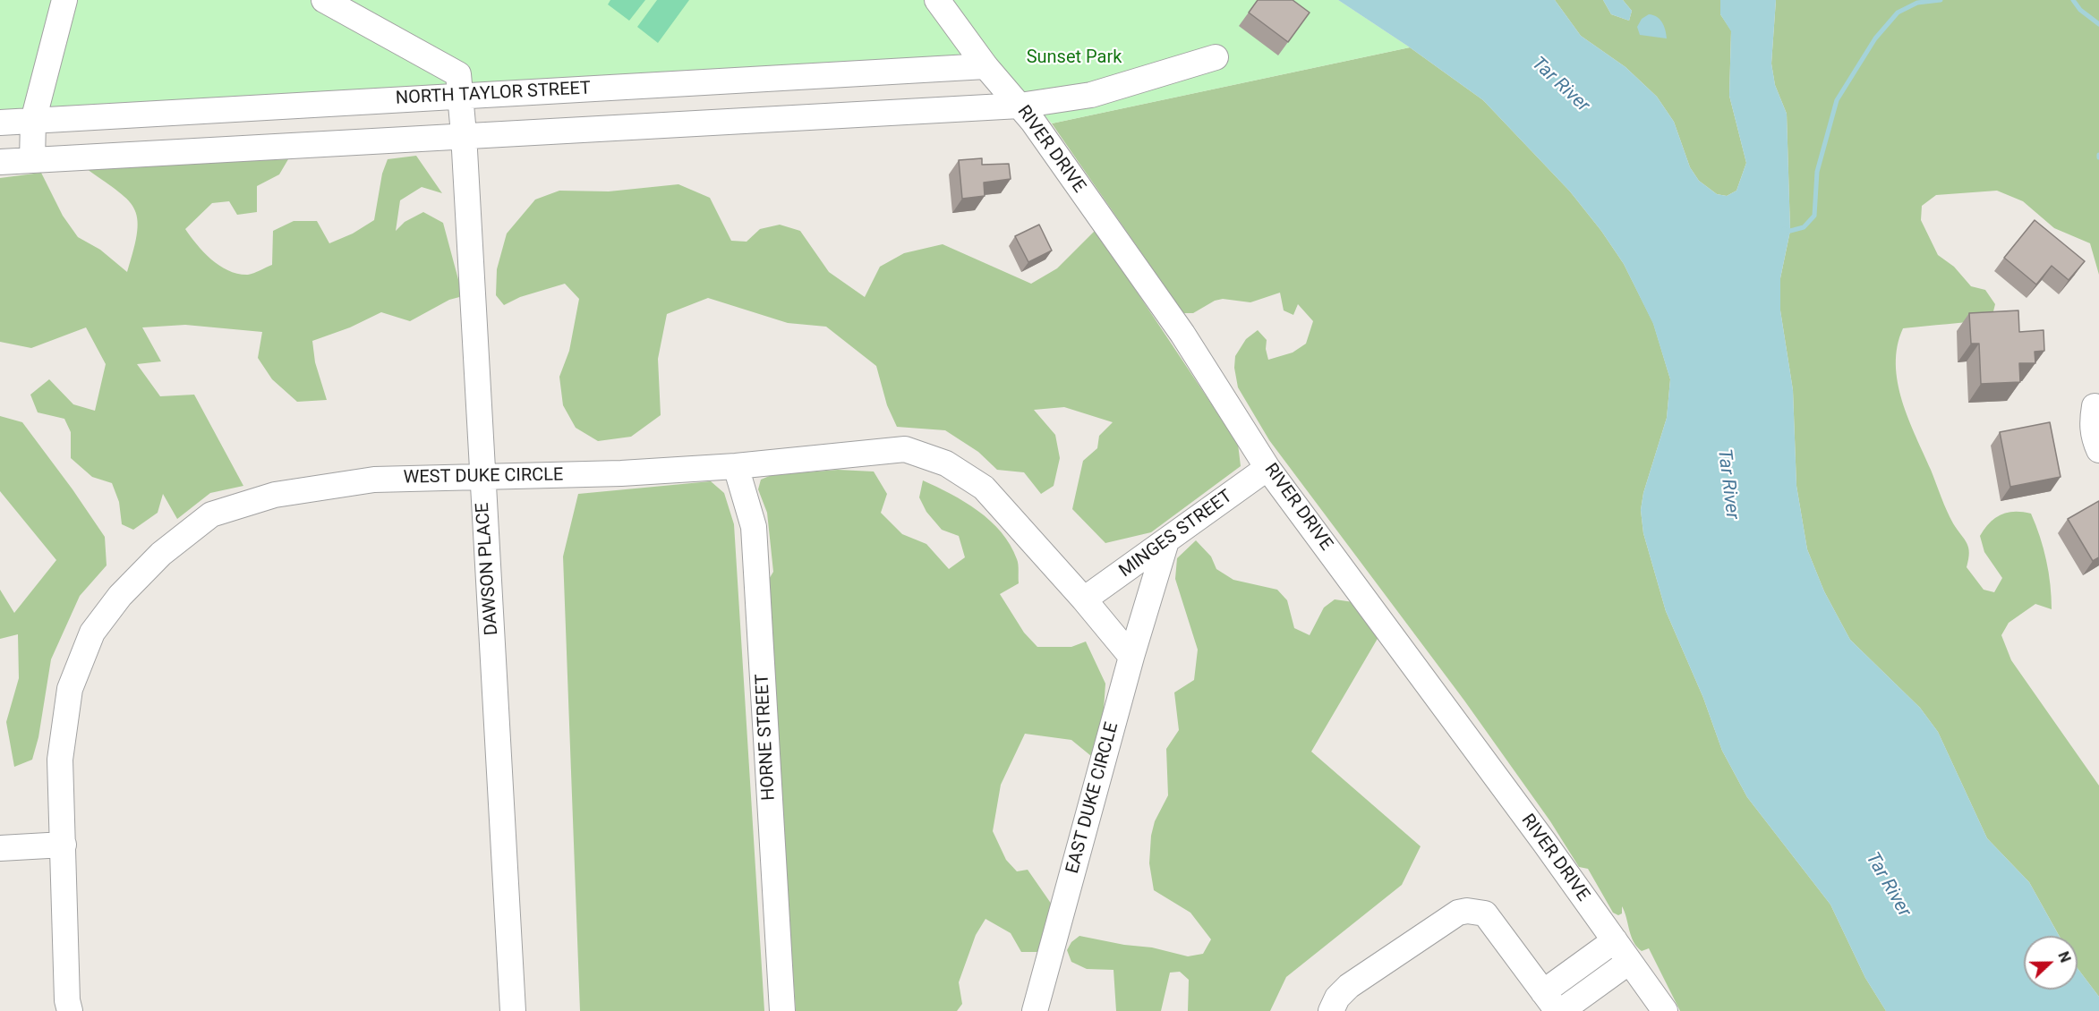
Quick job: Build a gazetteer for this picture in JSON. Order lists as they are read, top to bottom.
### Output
{
  "streets": {
    "street": [
      "NORTH TAYLOR STREET",
      "RIVER DRIVE",
      "WEST DUKE CIRCLE",
      "MINGES STREET",
      "DAWSON PLACE",
      "HORNE STREET",
      "EAST DUKE CIRCLE"
    ]
  },
  "crossings": [
    ["NORTH TAYLOR STREET", "RIVER DRIVE"],
    ["NORTH TAYLOR STREET", "DAWSON PLACE"],
    ["RIVER DRIVE", "MINGES STREET"],
    ["WEST DUKE CIRCLE", "MINGES STREET"],
    ["WEST DUKE CIRCLE", "DAWSON PLACE"],
    ["WEST DUKE CIRCLE", "HORNE STREET"],
    ["MINGES STREET", "EAST DUKE CIRCLE"]
  ],
  "water": ["Tar River"],
  "parks": ["Sunset Park"],
  "north": "right"
}
